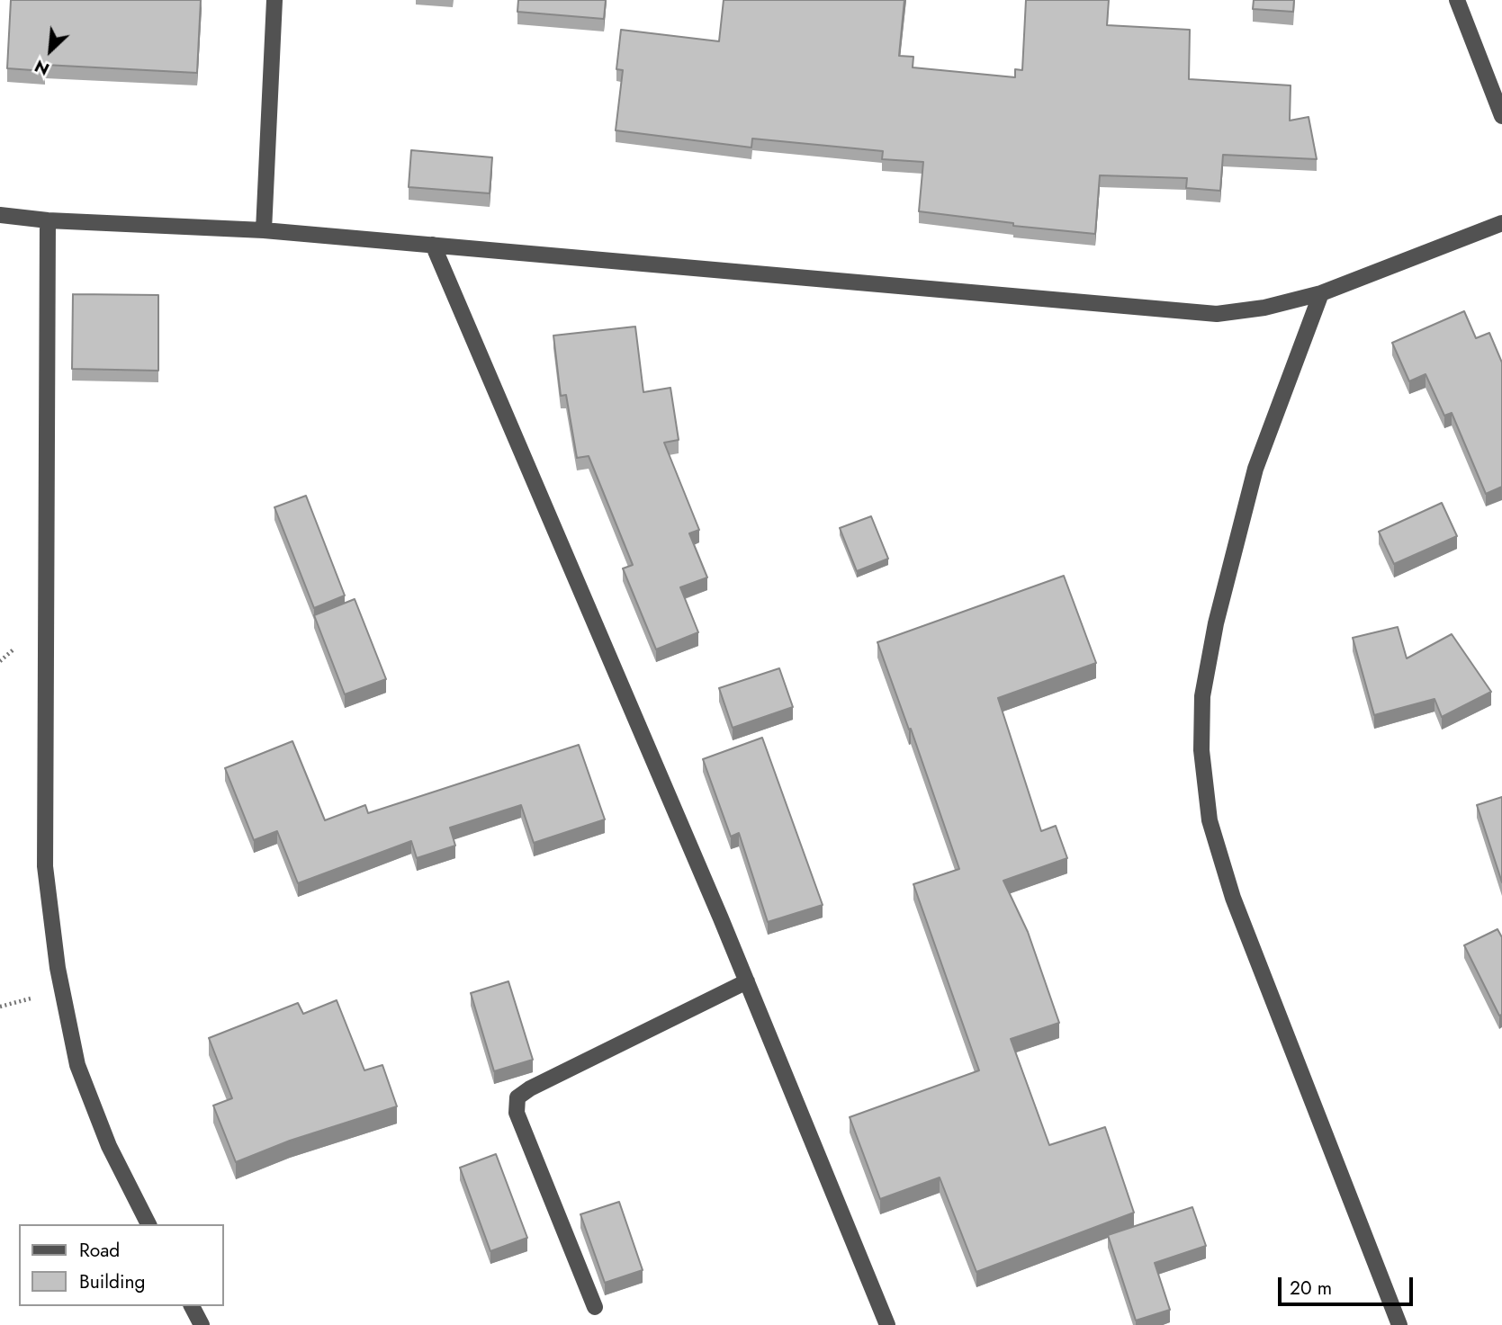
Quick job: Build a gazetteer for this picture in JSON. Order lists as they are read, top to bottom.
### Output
{
  "legend": ["Road", "Building"],
  "scale_bar": "20 m",
  "north": "bottom left"
}
